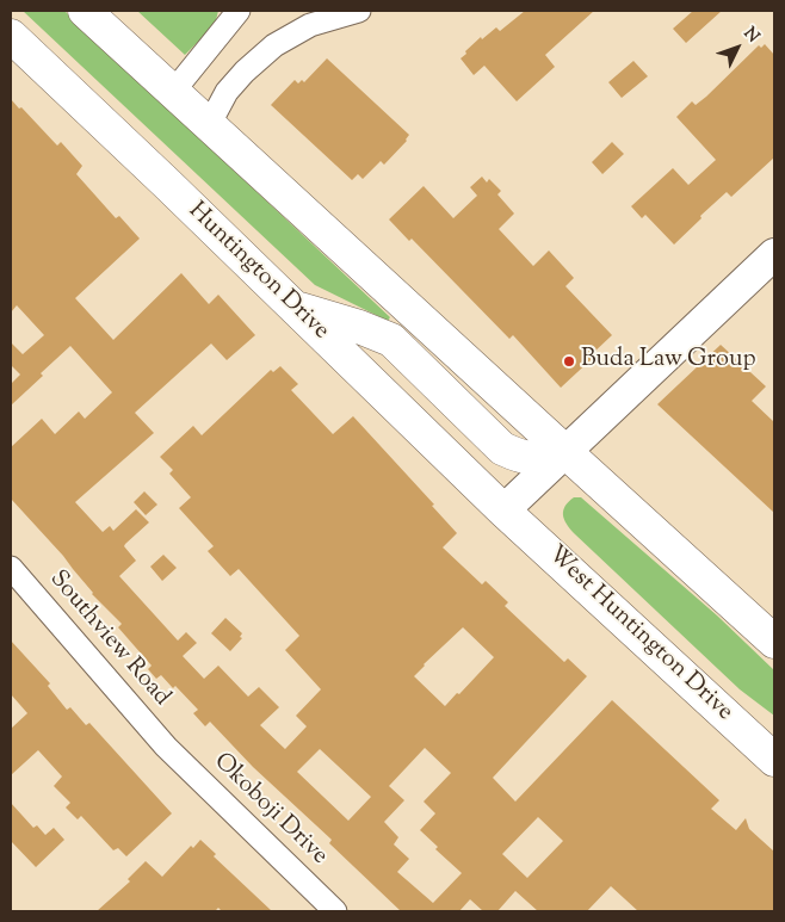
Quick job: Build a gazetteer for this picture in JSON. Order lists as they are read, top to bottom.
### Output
{
  "streets": {
    "main road": ["Huntington Drive", "West Huntington Drive"],
    "street": ["Southview Road", "Okoboji Drive"]
  },
  "crossings": [
    ["Huntington Drive", "West Huntington Drive"],
    ["Southview Road", "Okoboji Drive"]
  ],
  "places": ["Buda Law Group"],
  "north": "top right"
}
